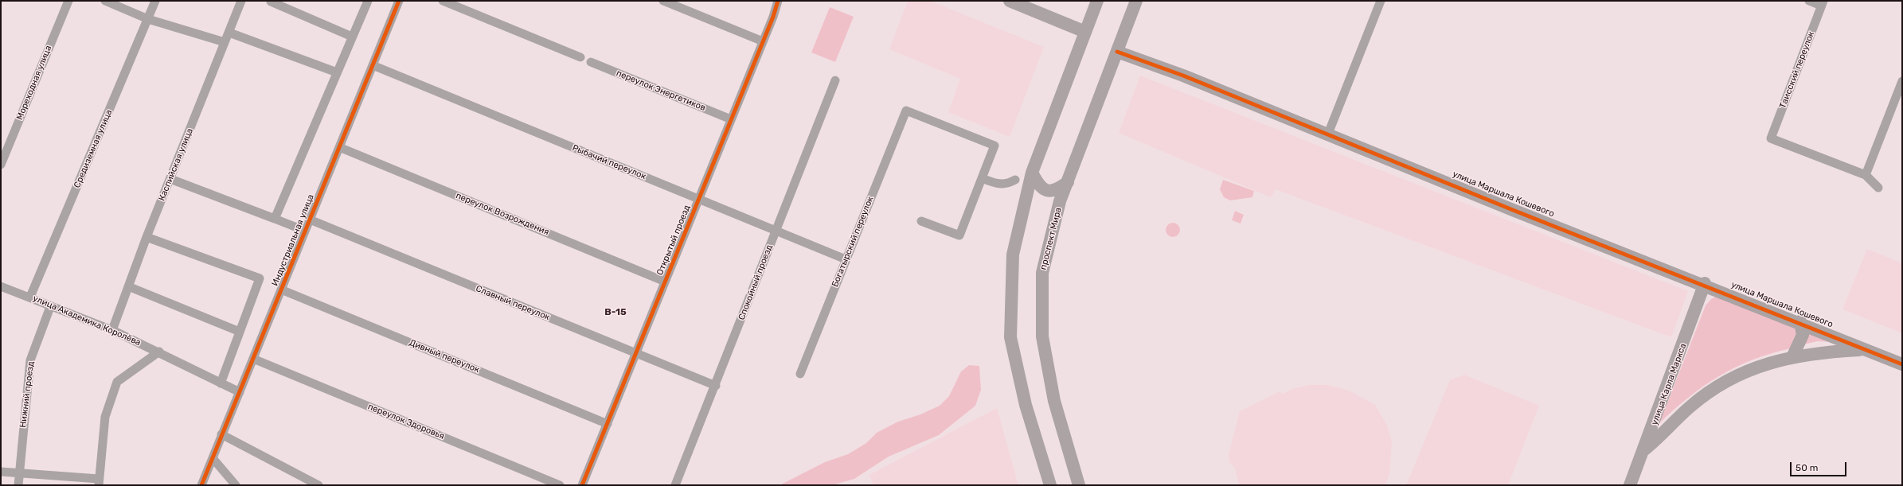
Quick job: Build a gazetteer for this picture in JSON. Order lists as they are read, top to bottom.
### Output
{
  "streets": {
    "street": [
      "Таисский переулок",
      "Мореходная улица",
      "переулок Энергетиков",
      "Средиземная улица",
      "Рыбачий переулок",
      "Каспийская улица",
      "улица Маршала Кошевого",
      "переулок Возрождения",
      "проспект Мира",
      "Индустриальная улица",
      "Открытый проезд",
      "Богатырский переулок",
      "Спокойный проезд",
      "Славный переулок",
      "улица Академика Королёва",
      "Дивный переулок",
      "улица Карла Маркса",
      "Нижний проезд",
      "переулок Здоровья"
    ]
  },
  "crossings": [
    ["переулок Энергетиков", "Открытый проезд"],
    ["Средиземная улица", "улица Академика Королёва"],
    ["Рыбачий переулок", "Индустриальная улица"],
    ["Рыбачий переулок", "Открытый проезд"],
    ["Рыбачий переулок", "Богатырский переулок"],
    ["Рыбачий переулок", "Спокойный проезд"],
    ["Каспийская улица", "улица Академика Королёва"],
    ["улица Маршала Кошевого", "проспект Мира"],
    ["улица Маршала Кошевого", "улица Карла Маркса"],
    ["переулок Возрождения", "Индустриальная улица"],
    ["переулок Возрождения", "Открытый проезд"],
    ["Индустриальная улица", "Славный переулок"],
    ["Индустриальная улица", "улица Академика Королёва"],
    ["Индустриальная улица", "Дивный переулок"],
    ["Индустриальная улица", "переулок Здоровья"],
    ["Открытый проезд", "Славный переулок"],
    ["Открытый проезд", "Дивный переулок"],
    ["Спокойный проезд", "Славный переулок"],
    ["улица Академика Королёва", "Нижний проезд"]
  ],
  "districts": ["В-15"],
  "scale_bar": "50 m"
}
